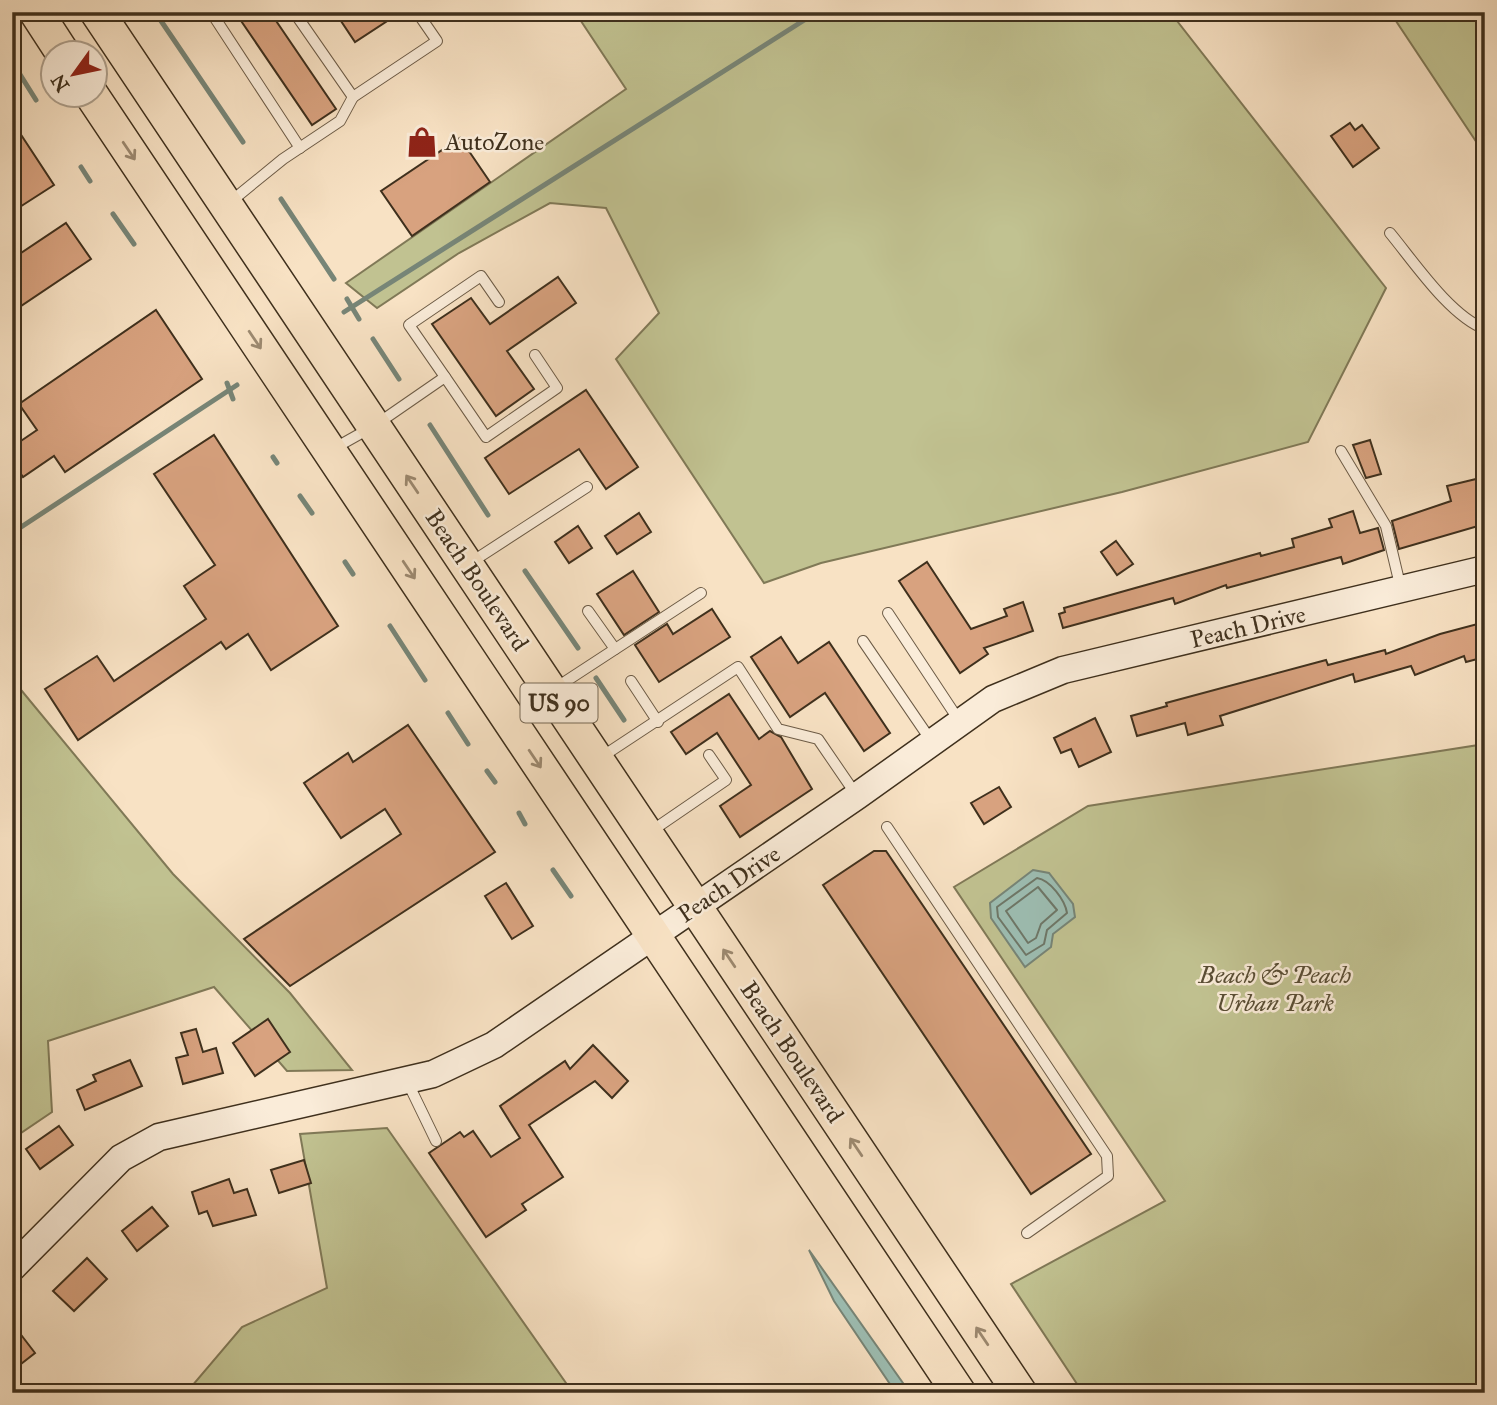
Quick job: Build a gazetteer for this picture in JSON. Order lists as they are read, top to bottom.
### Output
{
  "streets": {
    "highway": ["Beach Boulevard", "US 90"],
    "street": ["Peach Drive"]
  },
  "crossings": [
    ["Beach Boulevard", "Peach Drive"],
    ["Peach Drive", "US 90"]
  ],
  "parks": ["Beach & Peach Urban Park"],
  "places": {
    "shop": ["AutoZone"]
  },
  "north": "bottom left"
}
